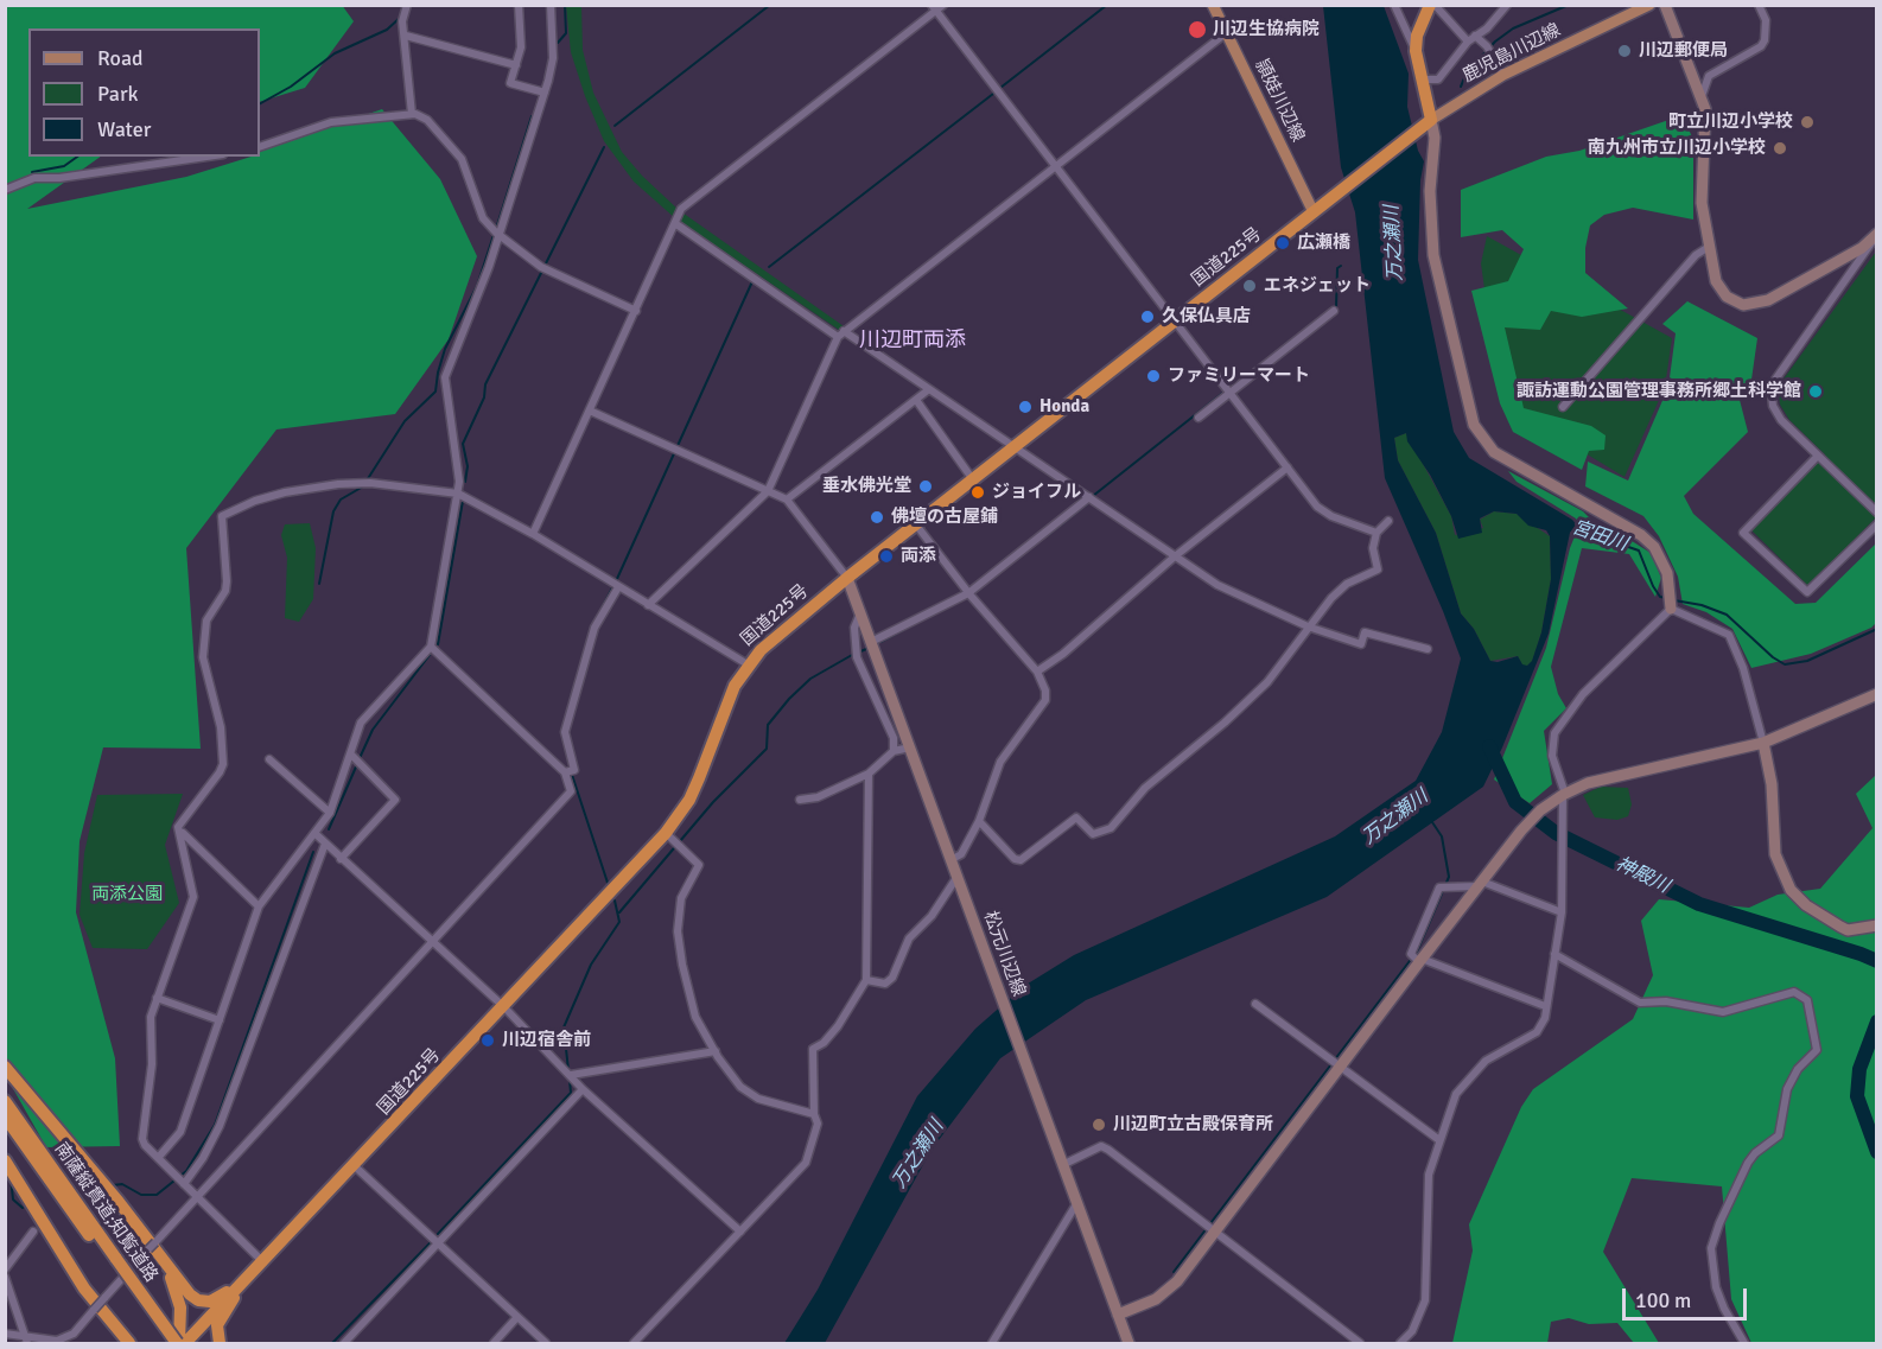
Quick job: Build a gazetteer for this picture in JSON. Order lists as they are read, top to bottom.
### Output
{
  "streets": {
    "highway": ["国道225号", "南薩縦貫道;知覧道路"],
    "main road": ["鹿児島川辺線", "頴娃川辺線"],
    "street": ["松元川辺線"]
  },
  "crossings": [
    ["鹿児島川辺線", "国道225号"],
    ["頴娃川辺線", "国道225号"],
    ["国道225号", "松元川辺線"]
  ],
  "districts": ["川辺町両添"],
  "water": ["万之瀬川", "宮田川", "神殿川"],
  "parks": ["両添公園"],
  "places": [
    "川辺生協病院",
    "川辺郵便局",
    "町立川辺小学校",
    "南九州市立川辺小学校",
    "広瀬橋",
    "エネジェット",
    "久保仏具店",
    "ファミリーマート",
    "諏訪運動公園管理事務所郷土科学館",
    "Honda",
    "垂水佛光堂",
    "ジョイフル",
    "佛壇の古屋鋪",
    "両添",
    "川辺宿舎前",
    "川辺町立古殿保育所"
  ],
  "legend": ["Road", "Park", "Water"],
  "scale_bar": "100 m"
}
